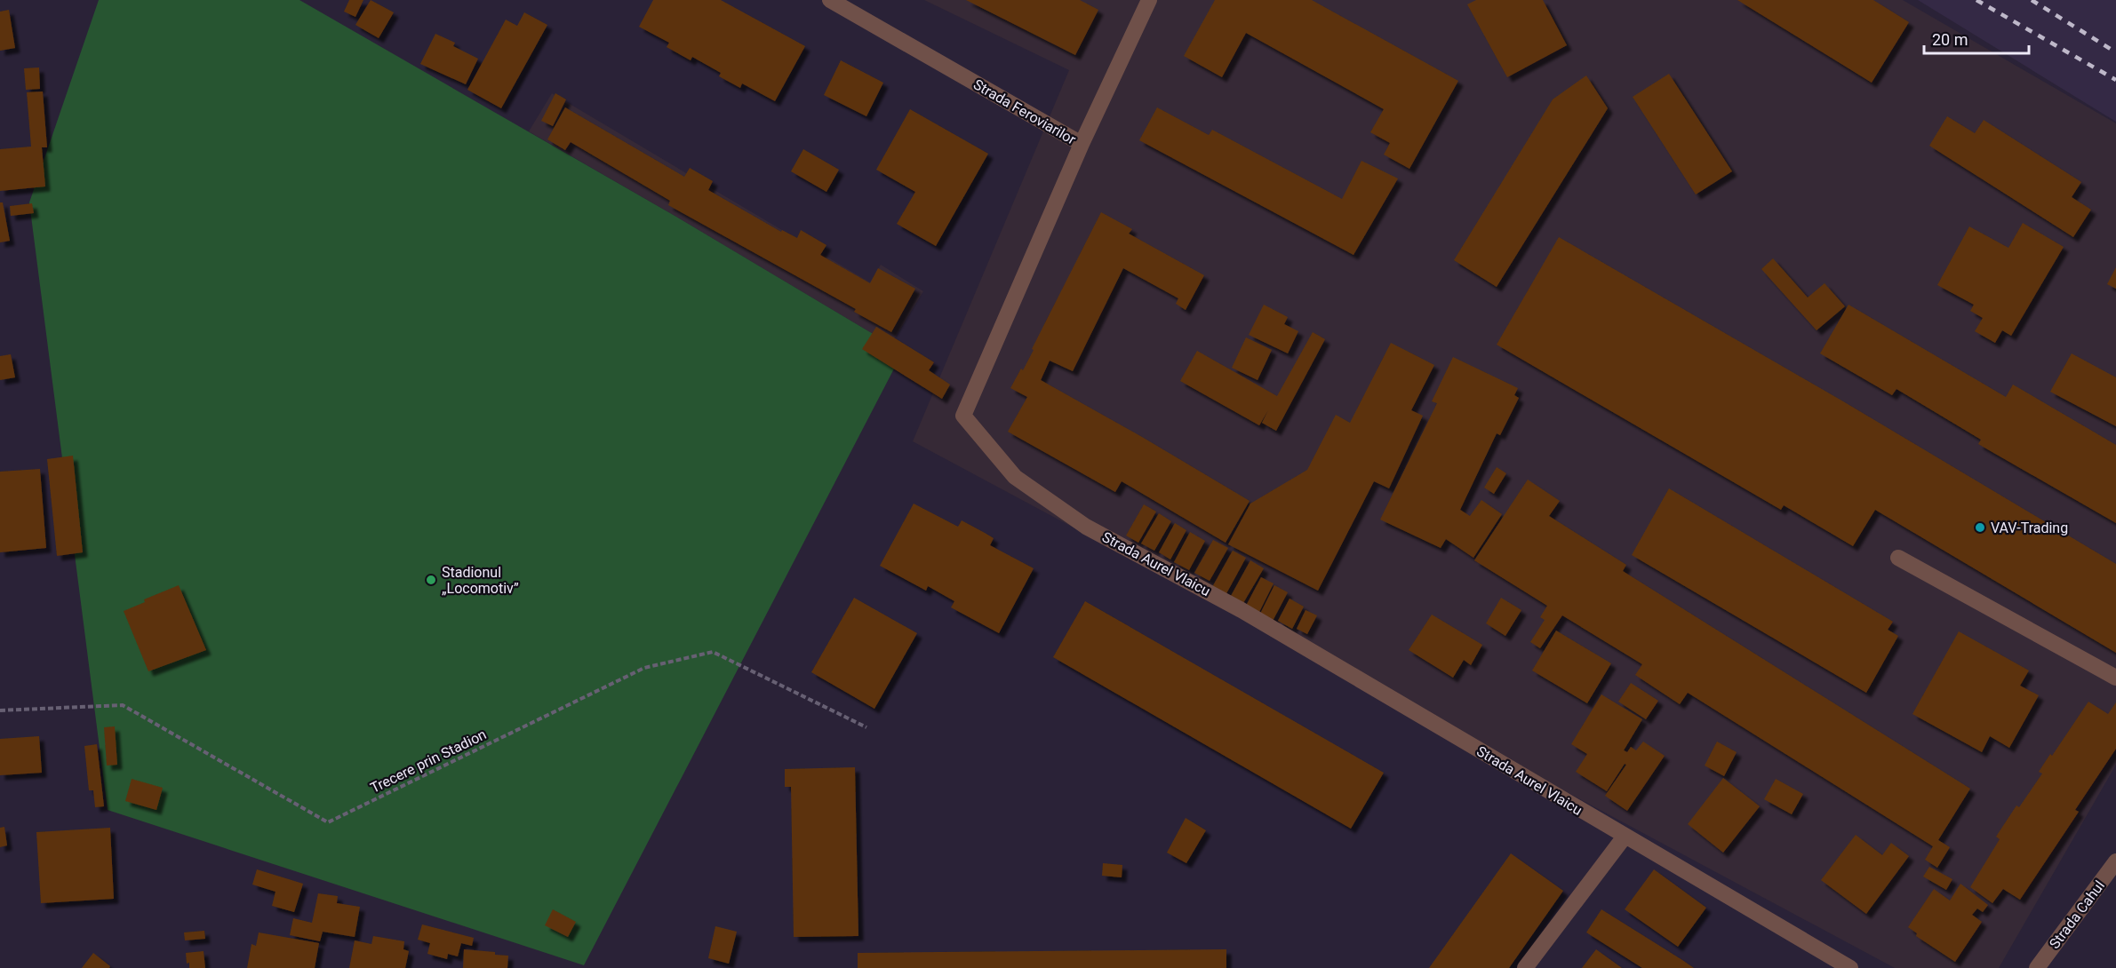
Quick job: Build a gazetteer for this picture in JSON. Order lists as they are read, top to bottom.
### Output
{
  "streets": {
    "street": ["Strada Feroviarilor", "Strada Aurel Vlaicu", "Strada Cahul"],
    "path": ["Trecere prin Stadion"]
  },
  "crossings": [
    ["Strada Feroviarilor", "Strada Aurel Vlaicu"]
  ],
  "places": ["VAV-Trading", "Stadionul „Locomotiv”"],
  "scale_bar": "20 m"
}
